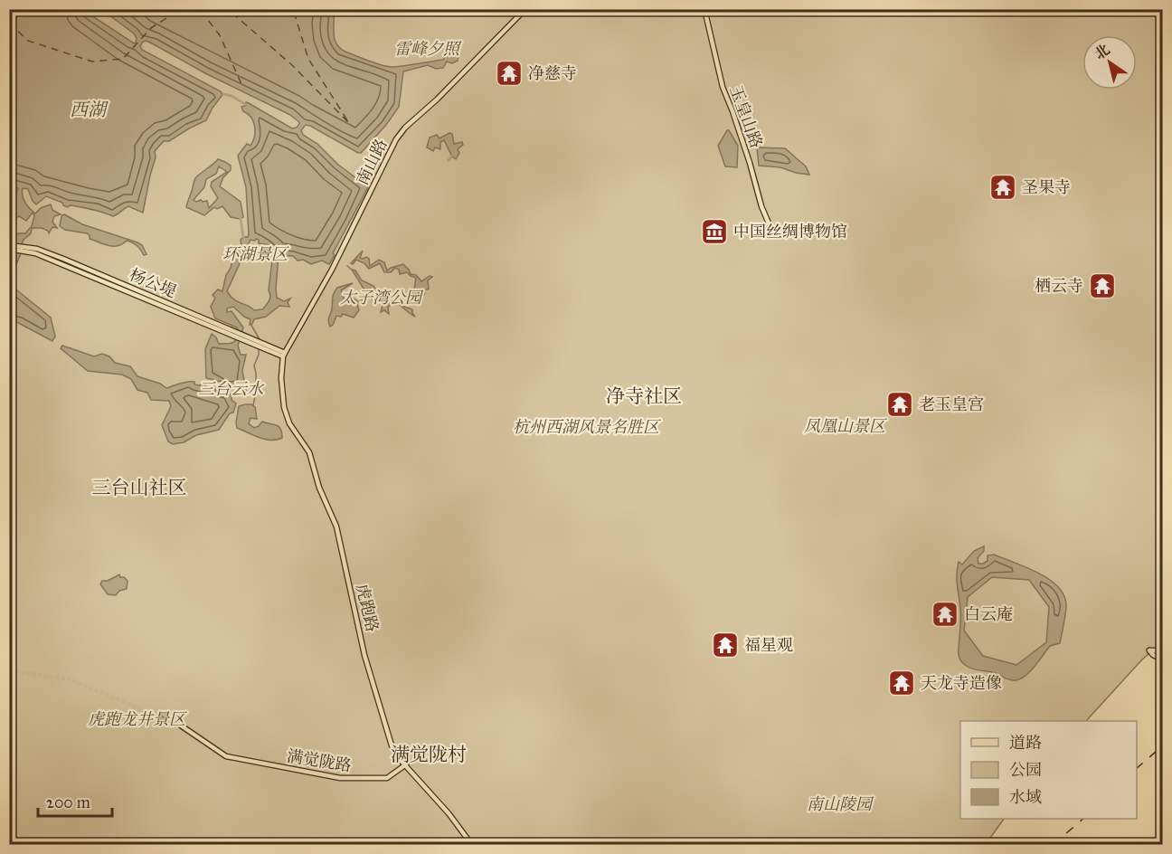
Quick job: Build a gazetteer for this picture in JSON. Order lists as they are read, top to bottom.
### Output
{
  "streets": {
    "main road": [
      "玉皇山路",
      "南山路",
      "杨公堤",
      "虎跑路",
      "满觉陇路"
    ]
  },
  "crossings": [
    ["南山路", "杨公堤"],
    ["南山路", "虎跑路"],
    ["杨公堤", "虎跑路"],
    ["虎跑路", "满觉陇路"]
  ],
  "districts": ["净寺社区", "三台山社区", "满觉陇村"],
  "water": ["西湖"],
  "parks": [
    "雷峰夕照",
    "环湖景区",
    "太子湾公园",
    "三台云水",
    "凤凰山景区",
    "杭州西湖风景名胜区",
    "虎跑龙井景区",
    "南山陵园"
  ],
  "places": {
    "temple": [
      "净慈寺",
      "圣果寺",
      "栖云寺",
      "老玉皇宫",
      "白云庵",
      "福星观",
      "天龙寺造像"
    ],
    "museum": ["中国丝绸博物馆"]
  },
  "legend": ["道路", "公园", "水域"],
  "scale_bar": "200 m",
  "north": "top left"
}
